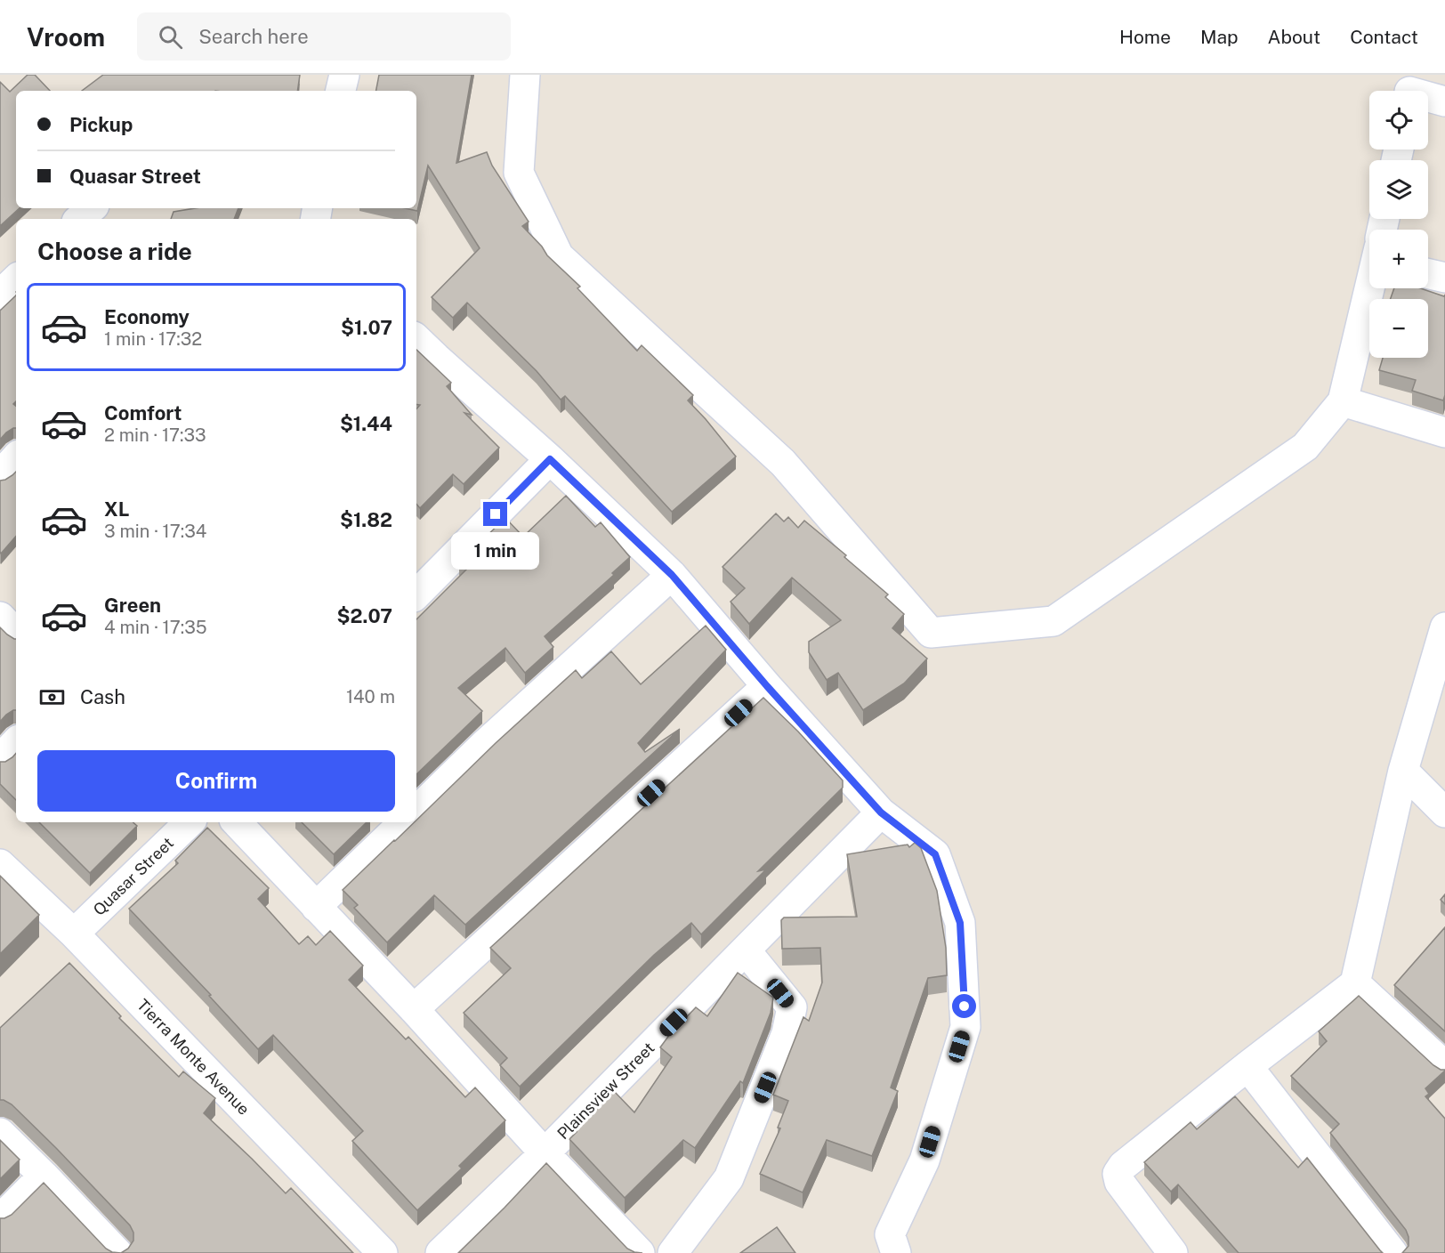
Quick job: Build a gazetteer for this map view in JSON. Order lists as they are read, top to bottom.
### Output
{
  "streets": {
    "street": ["Quasar Street", "Tierra Monte Avenue", "Plainsview Street"]
  },
  "crossings": [
    ["Quasar Street", "Tierra Monte Avenue"]
  ],
  "page": {
    "header": "Vroom",
    "search": "Search here",
    "nav": [
      "Home",
      "Map",
      "About",
      "Contact"
    ],
    "map_buttons": ["+", "−"],
    "banner": ["Pickup", "Quasar Street"],
    "heading": "Choose a ride",
    "list": [
      {
        "name": "Economy",
        "note": "1 min · 17:32",
        "value": "$1.07"
      },
      {
        "name": "Comfort",
        "note": "2 min · 17:33",
        "value": "$1.44"
      },
      {
        "name": "XL",
        "note": "3 min · 17:34",
        "value": "$1.82"
      },
      {
        "name": "Green",
        "note": "4 min · 17:35",
        "value": "$2.07"
      }
    ],
    "bubble": "1 min",
    "pay": ["Cash", "140 m"],
    "buttons": "Confirm"
  }
}
